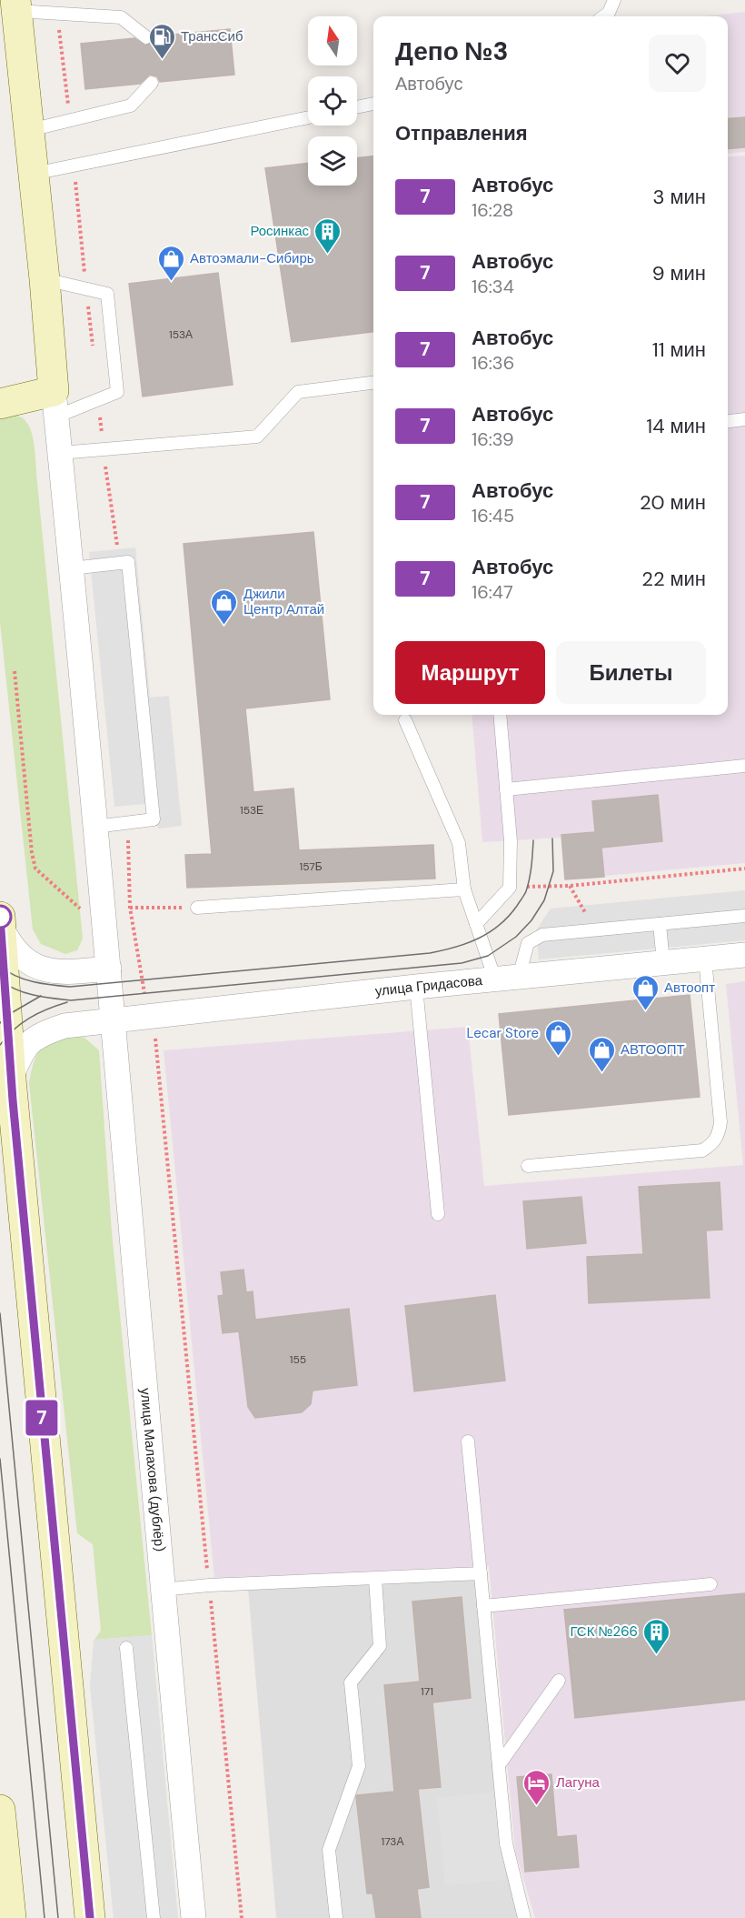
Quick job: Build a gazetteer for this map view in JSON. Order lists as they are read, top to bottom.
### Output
{
  "streets": {
    "street": ["улица Гридасова", "улица Малахова (дублёр)"]
  },
  "crossings": [
    ["улица Гридасова", "улица Малахова (дублёр)"]
  ],
  "places": {
    "fuel station": ["ТрансСиб"],
    "building": ["Росинкас", "ГСК №266"],
    "shop": [
      "Автоэмали-Сибирь",
      "Джили Центр Алтай",
      "Автоопт",
      "Lecar Store",
      "АВТООПТ"
    ],
    "hotel": ["Лагуна"]
  },
  "lines": ["bus line 7"],
  "house_numbers": [
    "153А",
    "153Е",
    "157Б",
    "155",
    "171",
    "173А"
  ],
  "north": "top",
  "page": {
    "on_map": "7",
    "heading": [
      ["Депо №3", "Автобус"],
      "Отправления"
    ],
    "list": [
      {
        "mark": "7",
        "name": "Автобус",
        "note": "16:28",
        "value": "3 мин"
      },
      {
        "mark": "7",
        "name": "Автобус",
        "note": "16:34",
        "value": "9 мин"
      },
      {
        "mark": "7",
        "name": "Автобус",
        "note": "16:36",
        "value": "11 мин"
      },
      {
        "mark": "7",
        "name": "Автобус",
        "note": "16:39",
        "value": "14 мин"
      },
      {
        "mark": "7",
        "name": "Автобус",
        "note": "16:45",
        "value": "20 мин"
      },
      {
        "mark": "7",
        "name": "Автобус",
        "note": "16:47",
        "value": "22 мин"
      }
    ],
    "buttons": ["Маршрут", "Билеты"]
  }
}
